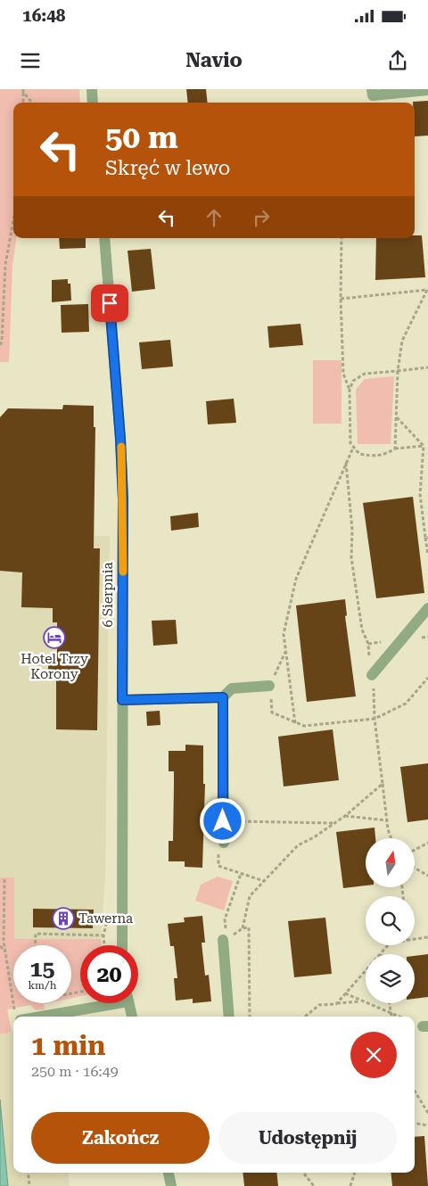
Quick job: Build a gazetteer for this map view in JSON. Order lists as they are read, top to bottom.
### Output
{
  "streets": {
    "street": ["6 Sierpnia"]
  },
  "places": {
    "hotel": ["Hotel Trzy Korony"],
    "building": ["Tawerna"]
  },
  "north": "top",
  "page": {
    "status": "16:48",
    "header": "Navio",
    "turn": ["50 m", "Skręć w lewo"],
    "speed": "15 km/h",
    "limit": "20",
    "heading": ["1 min", "250 m · 16:49"],
    "buttons": ["Zakończ", "Udostępnij"]
  }
}
